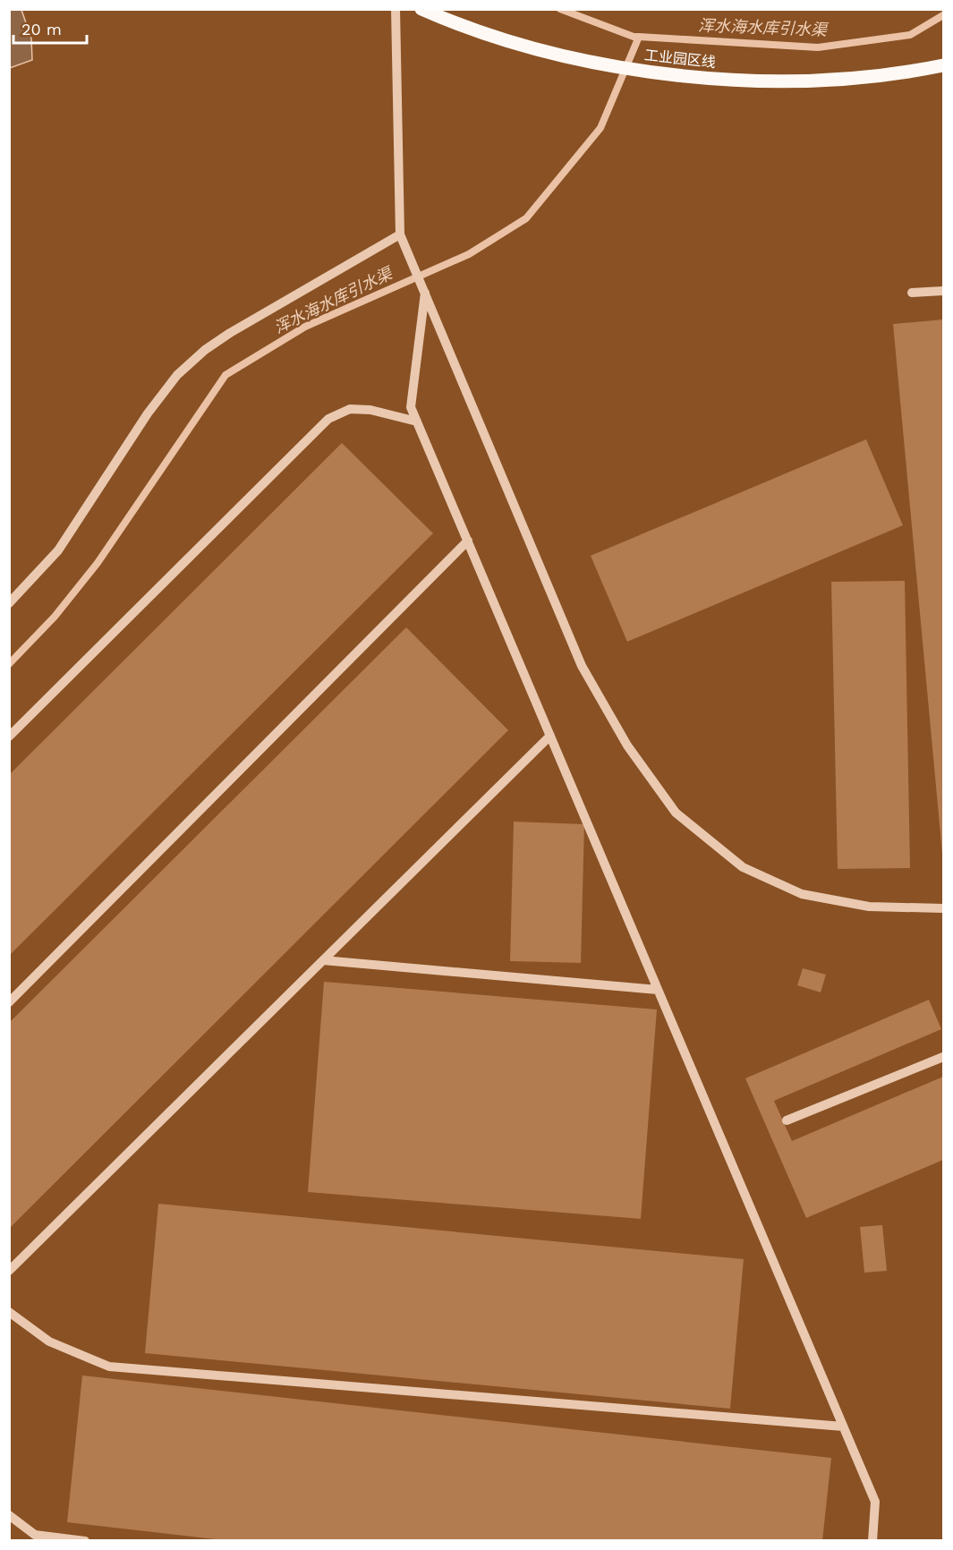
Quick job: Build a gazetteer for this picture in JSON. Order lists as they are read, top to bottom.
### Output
{
  "streets": {
    "main road": ["工业园区线"]
  },
  "water": ["浑水海水库引水渠"],
  "scale_bar": "20 m"
}
